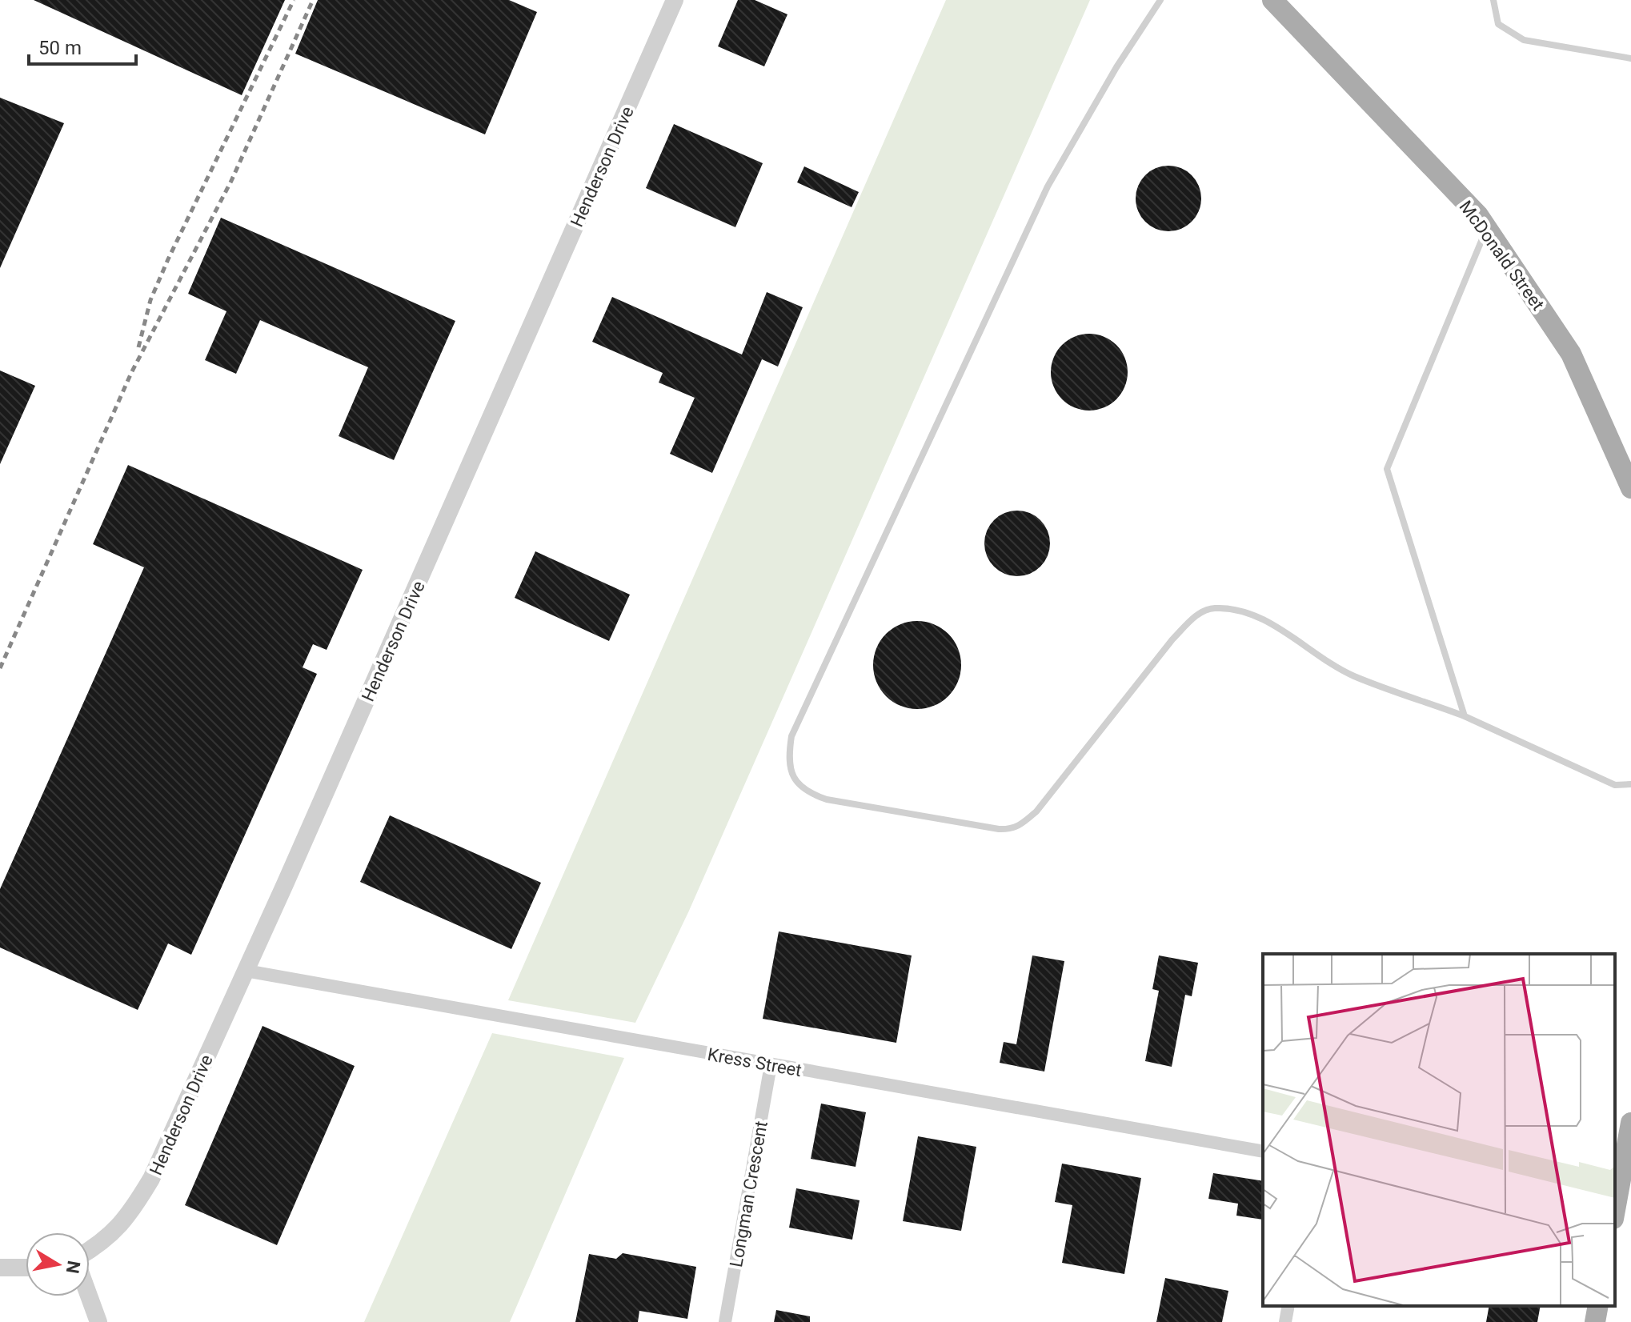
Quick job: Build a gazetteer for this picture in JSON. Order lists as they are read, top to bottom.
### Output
{
  "streets": {
    "main road": ["McDonald Street"],
    "street": ["Henderson Drive", "Kress Street", "Longman Crescent"]
  },
  "crossings": [
    ["Henderson Drive", "Kress Street"],
    ["Kress Street", "Longman Crescent"]
  ],
  "scale_bar": "50 m",
  "north": "right"
}
